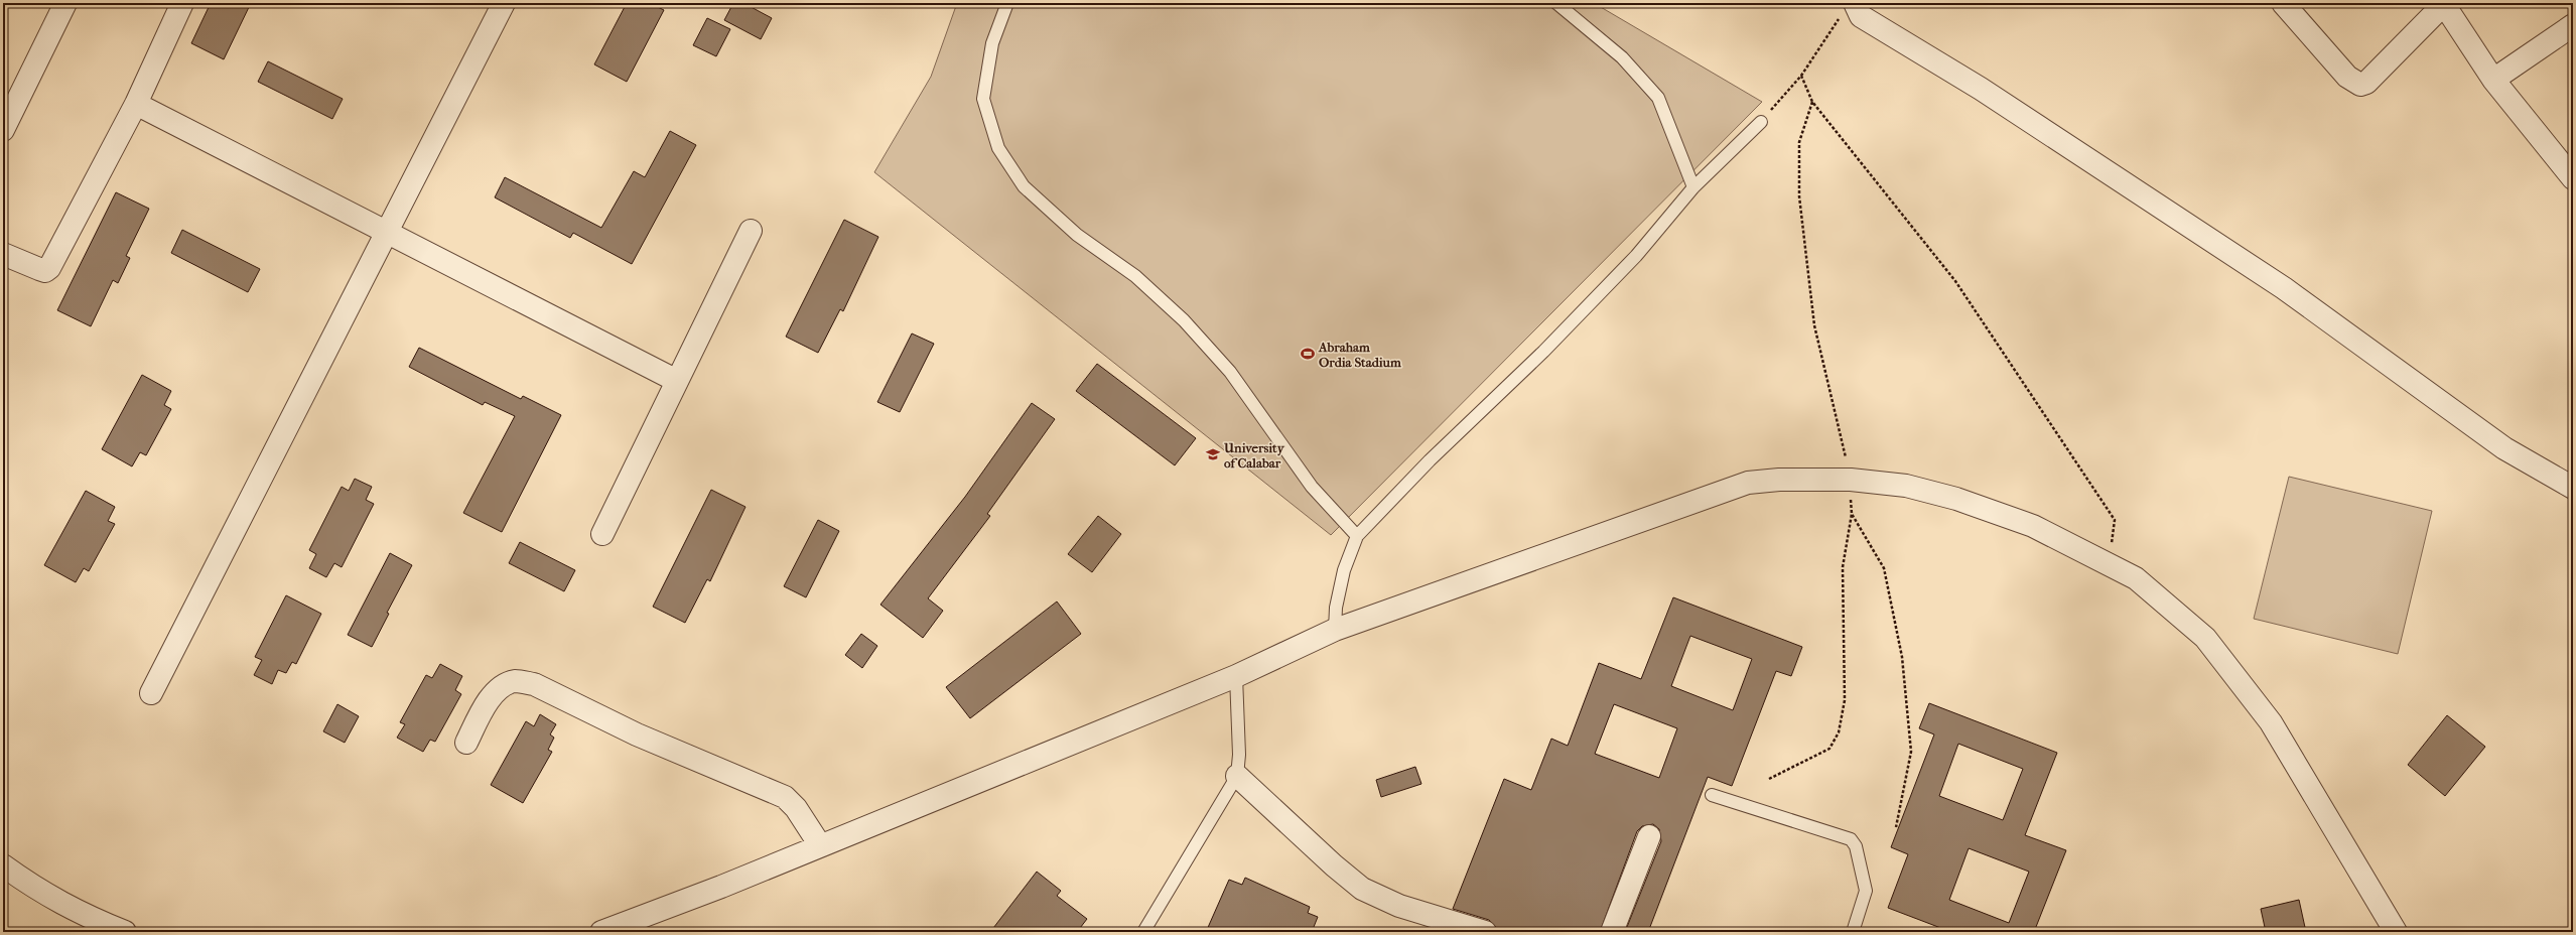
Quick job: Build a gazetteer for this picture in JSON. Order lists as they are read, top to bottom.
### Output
{
  "places": {
    "sports": ["Abraham Ordia Stadium"],
    "school or university": ["University of Calabar"]
  }
}
